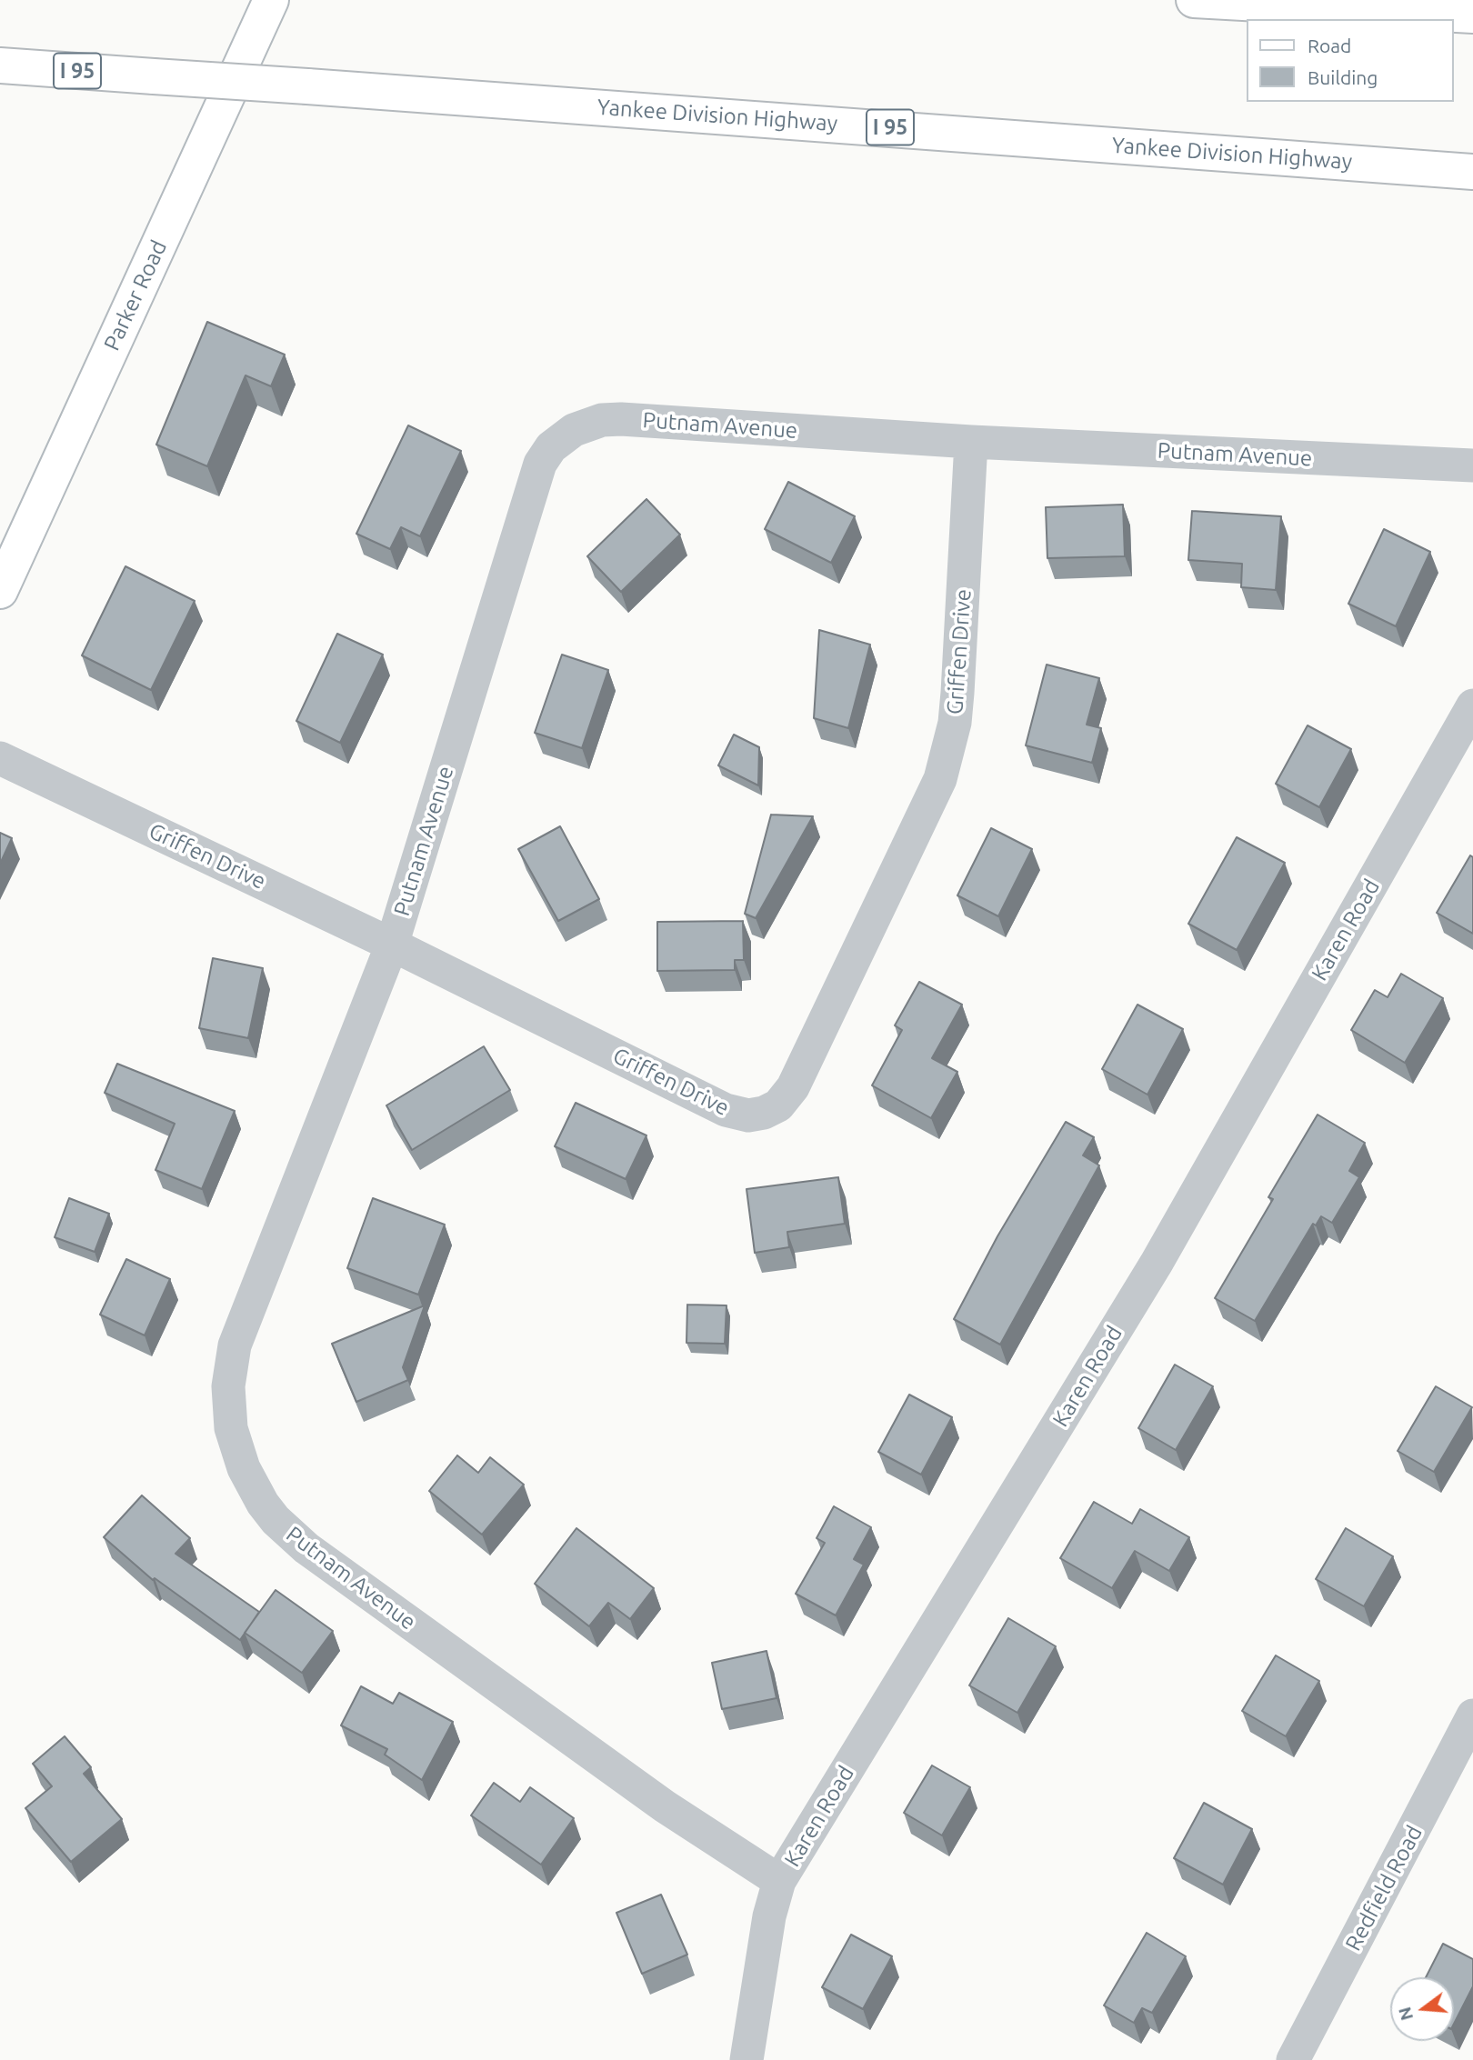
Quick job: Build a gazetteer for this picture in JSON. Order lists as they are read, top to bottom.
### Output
{
  "streets": {
    "main road": ["I 95", "Yankee Division Highway", "Parker Road"],
    "street": [
      "Putnam Avenue",
      "Griffen Drive",
      "Karen Road",
      "Redfield Road"
    ]
  },
  "crossings": [
    ["Putnam Avenue", "Griffen Drive"],
    ["Putnam Avenue", "Karen Road"]
  ],
  "legend": ["Road", "Building"],
  "north": "left"
}
